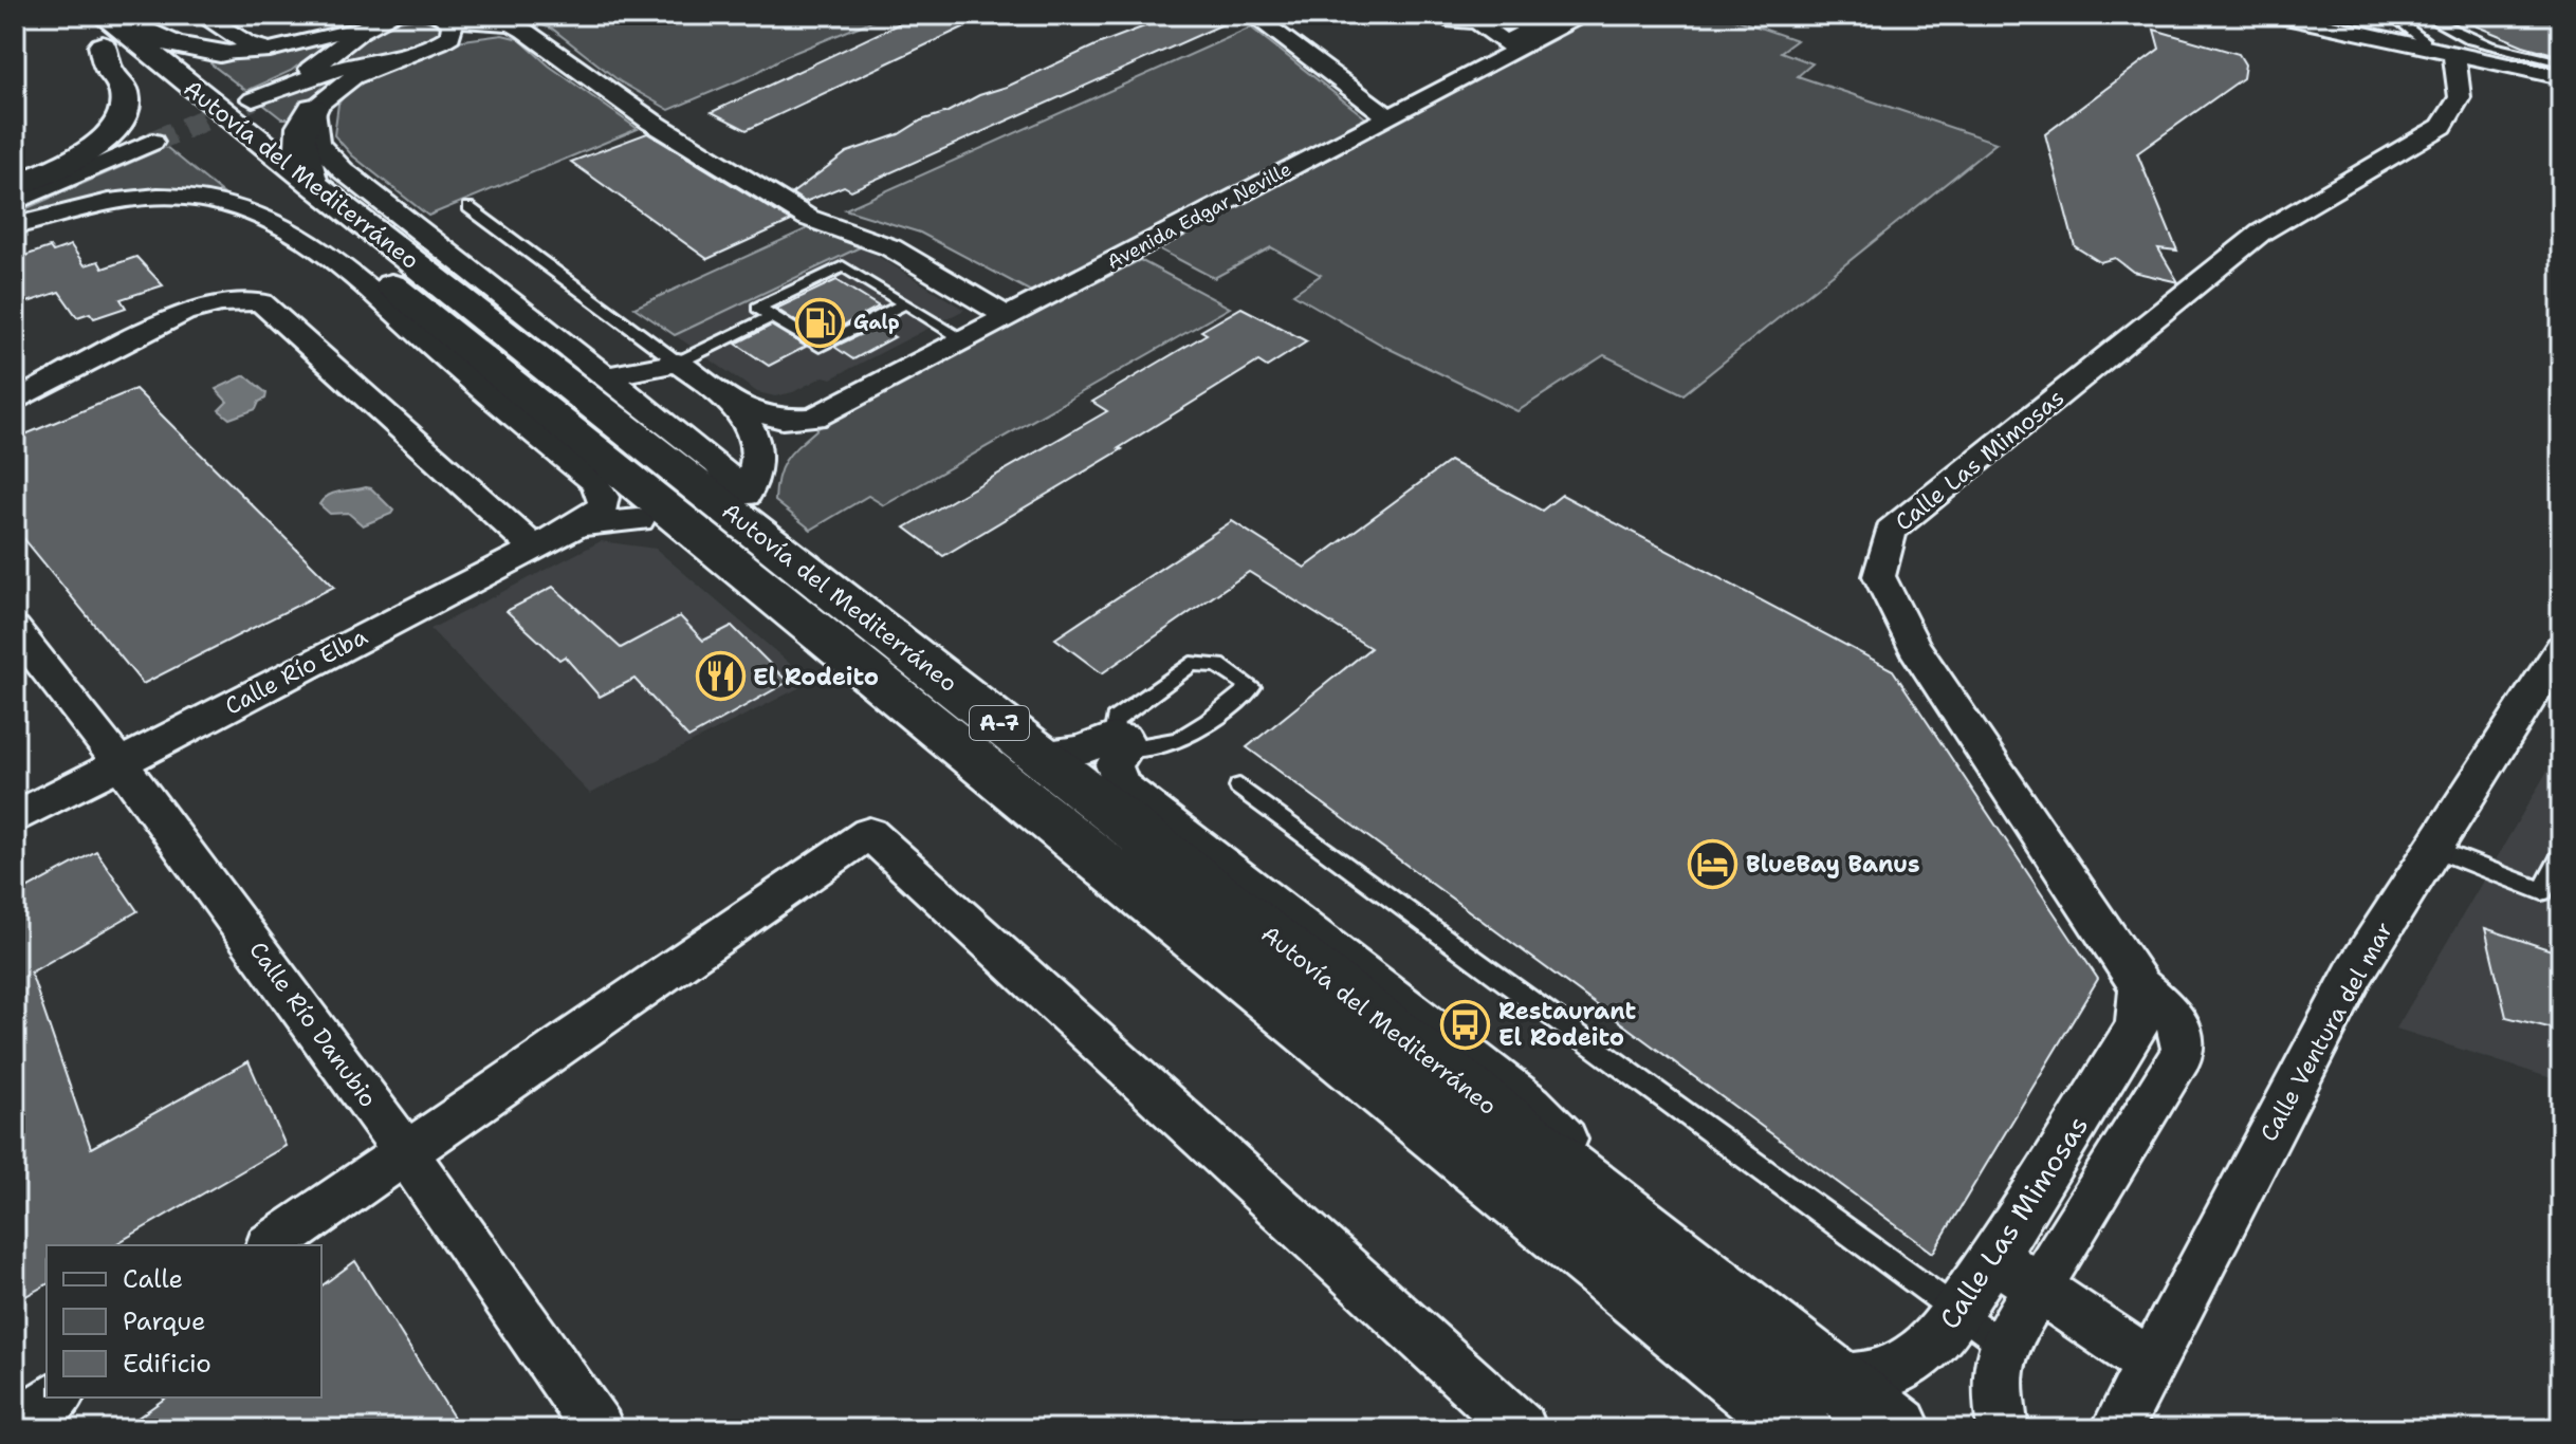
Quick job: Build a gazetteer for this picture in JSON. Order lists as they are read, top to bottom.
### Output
{
  "streets": {
    "highway": ["Autovía del Mediterráneo", "A-7"],
    "street": [
      "Avenida Edgar Neville",
      "Calle Las Mimosas",
      "Calle Río Elba",
      "Calle Río Danubio",
      "Calle Ventura del mar"
    ]
  },
  "crossings": [
    ["Autovía del Mediterráneo", "Calle Las Mimosas"],
    ["Calle Río Elba", "Calle Río Danubio"]
  ],
  "places": {
    "fuel station": ["Galp"],
    "restaurant": ["El Rodeito"],
    "hotel": ["BlueBay Banus"],
    "bus stop": ["Restaurant El Rodeito"]
  },
  "legend": ["Calle", "Parque", "Edificio"]
}
